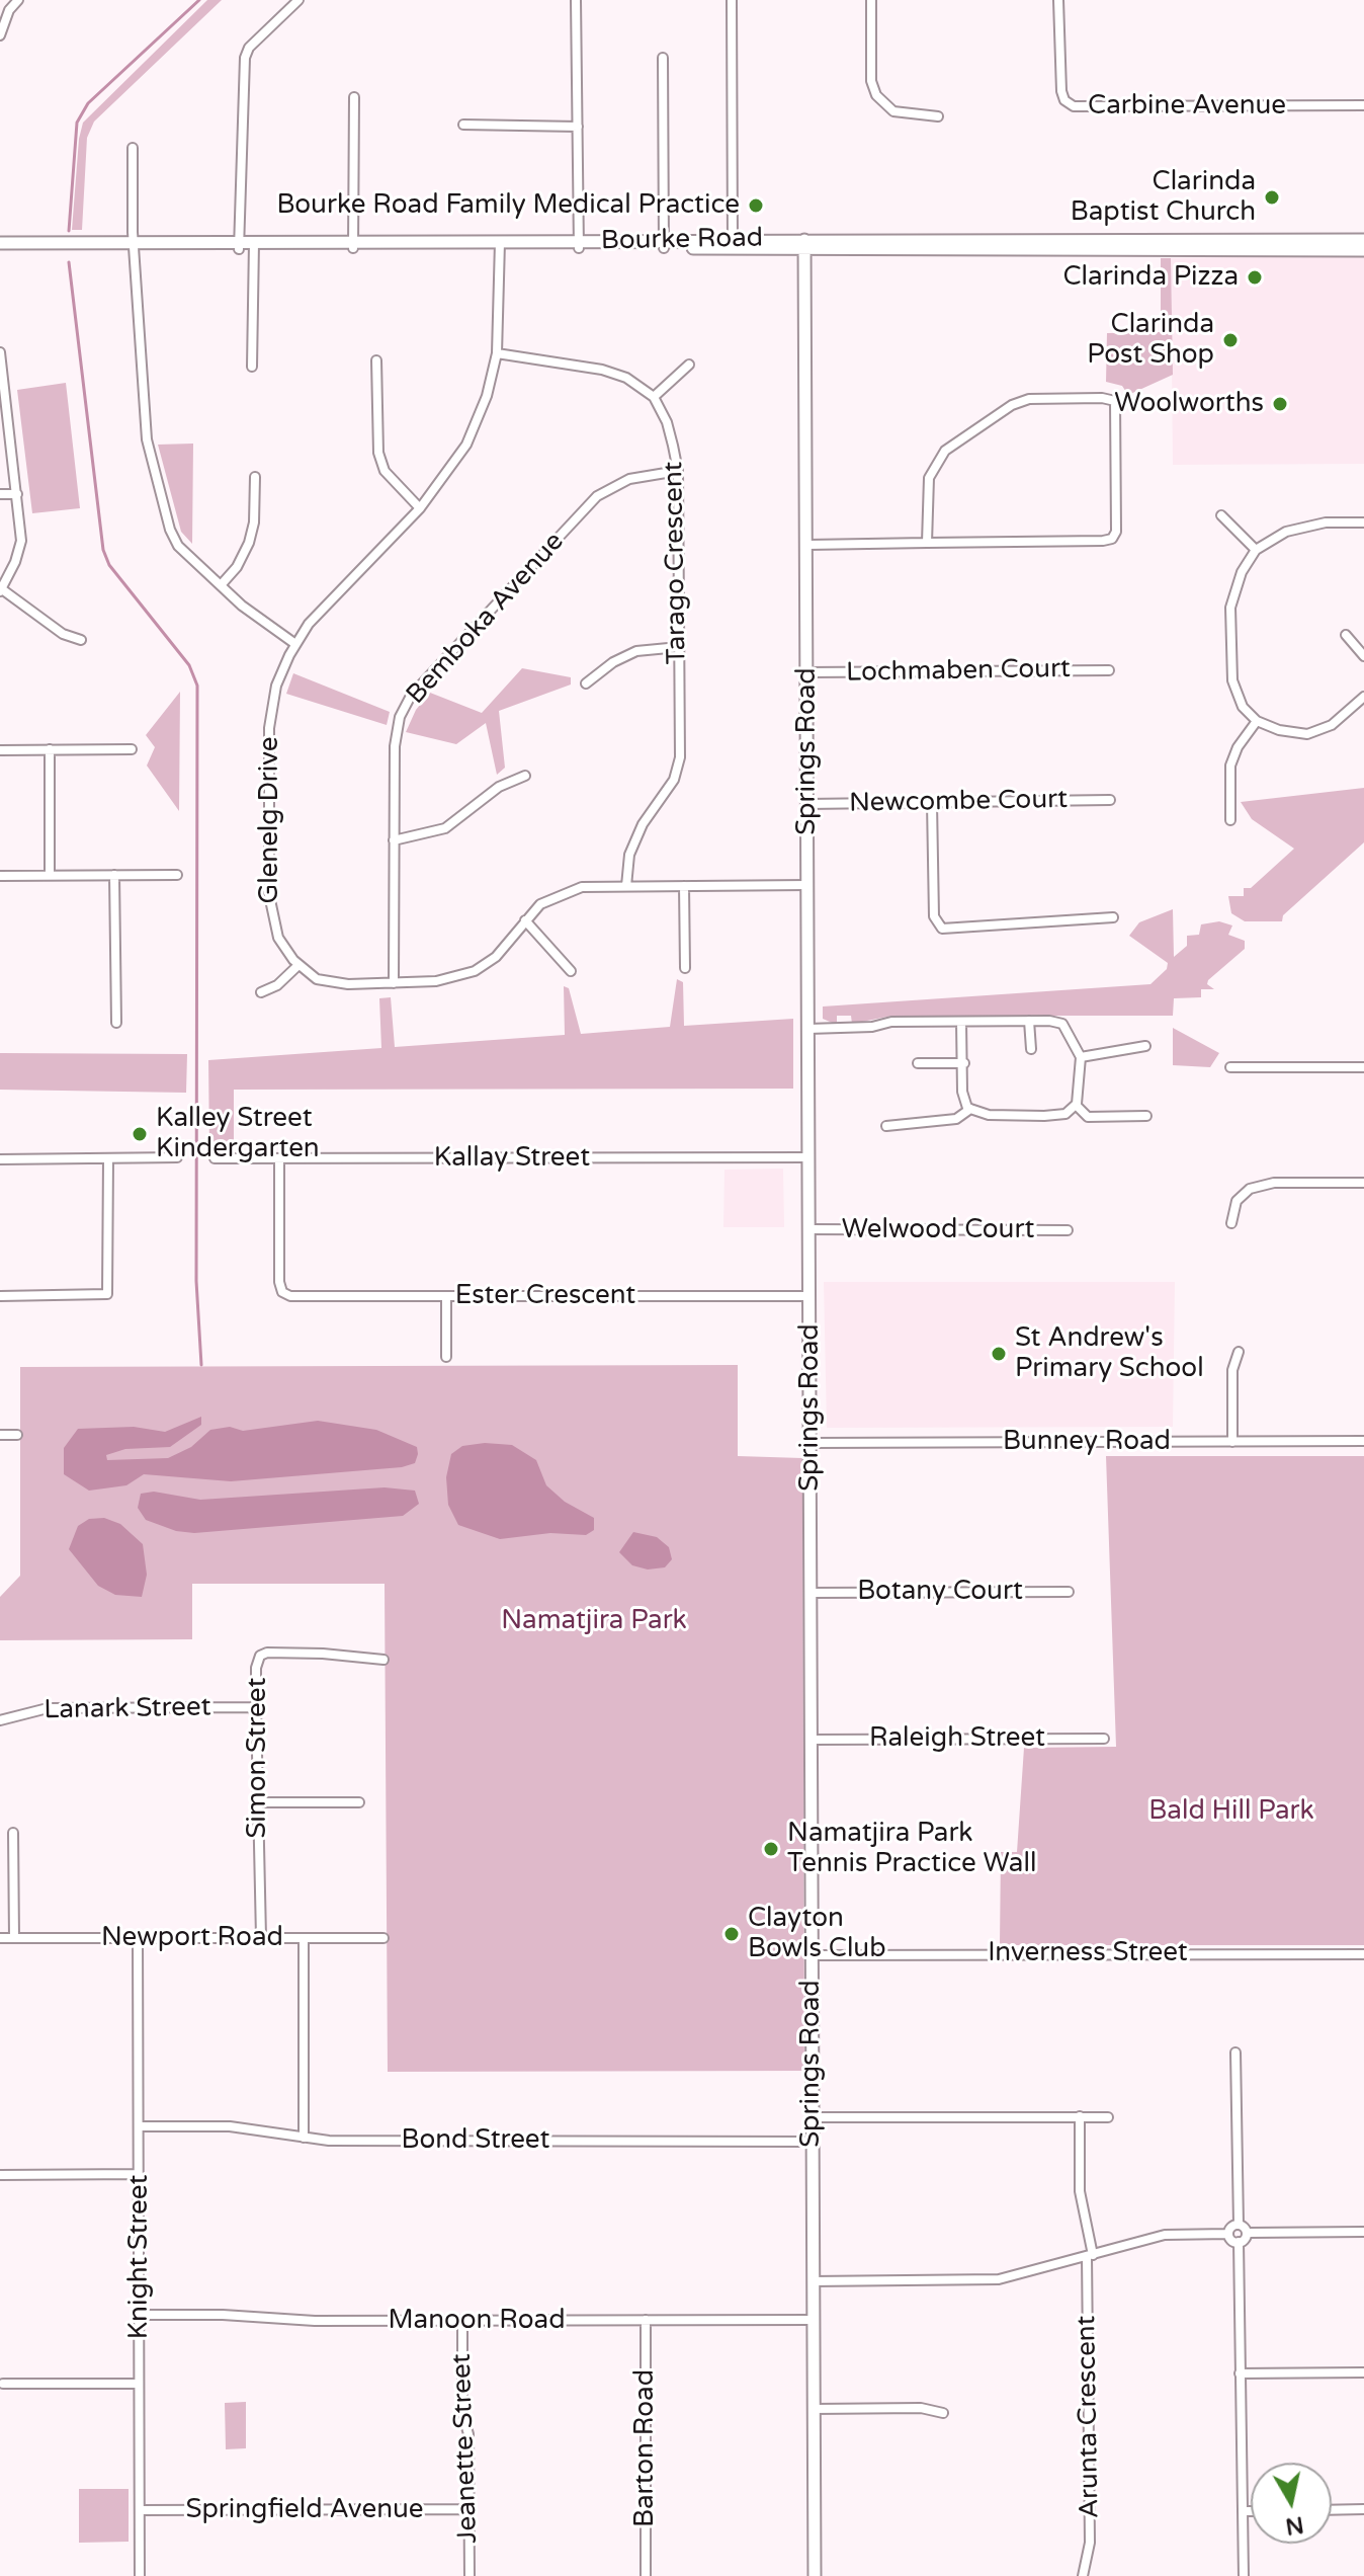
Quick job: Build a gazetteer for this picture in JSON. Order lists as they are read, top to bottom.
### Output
{
  "streets": {
    "main road": ["Bourke Road", "Springs Road"],
    "street": [
      "Carbine Avenue",
      "Tarago Crescent",
      "Bemboka Avenue",
      "Lochmaben Court",
      "Newcombe Court",
      "Glenelg Drive",
      "Kallay Street",
      "Welwood Court",
      "Ester Crescent",
      "Bunney Road",
      "Botany Court",
      "Lanark Street",
      "Raleigh Street",
      "Simon Street",
      "Newport Road",
      "Inverness Street",
      "Bond Street",
      "Knight Street",
      "Manoon Road",
      "Arunta Crescent",
      "Jeanette Street",
      "Barton Road",
      "Springfield Avenue"
    ]
  },
  "crossings": [
    ["Bourke Road", "Springs Road"],
    ["Bourke Road", "Glenelg Drive"],
    ["Tarago Crescent", "Bemboka Avenue"],
    ["Lochmaben Court", "Springs Road"],
    ["Springs Road", "Newcombe Court"],
    ["Springs Road", "Kallay Street"],
    ["Springs Road", "Welwood Court"],
    ["Springs Road", "Ester Crescent"],
    ["Springs Road", "Bunney Road"],
    ["Springs Road", "Botany Court"],
    ["Springs Road", "Raleigh Street"],
    ["Springs Road", "Inverness Street"],
    ["Springs Road", "Bond Street"],
    ["Springs Road", "Manoon Road"],
    ["Kallay Street", "Ester Crescent"],
    ["Lanark Street", "Simon Street"],
    ["Simon Street", "Newport Road"],
    ["Newport Road", "Knight Street"],
    ["Bond Street", "Knight Street"],
    ["Knight Street", "Manoon Road"],
    ["Knight Street", "Springfield Avenue"],
    ["Manoon Road", "Jeanette Street"],
    ["Manoon Road", "Barton Road"],
    ["Jeanette Street", "Springfield Avenue"]
  ],
  "parks": ["Namatjira Park", "Bald Hill Park"],
  "places": [
    "Clarinda Baptist Church",
    "Bourke Road Family Medical Practice",
    "Clarinda Pizza",
    "Clarinda Post Shop",
    "Woolworths",
    "Kalley Street Kindergarten",
    "St Andrew's Primary School",
    "Namatjira Park Tennis Practice Wall",
    "Clayton Bowls Club"
  ],
  "north": "bottom"
}
